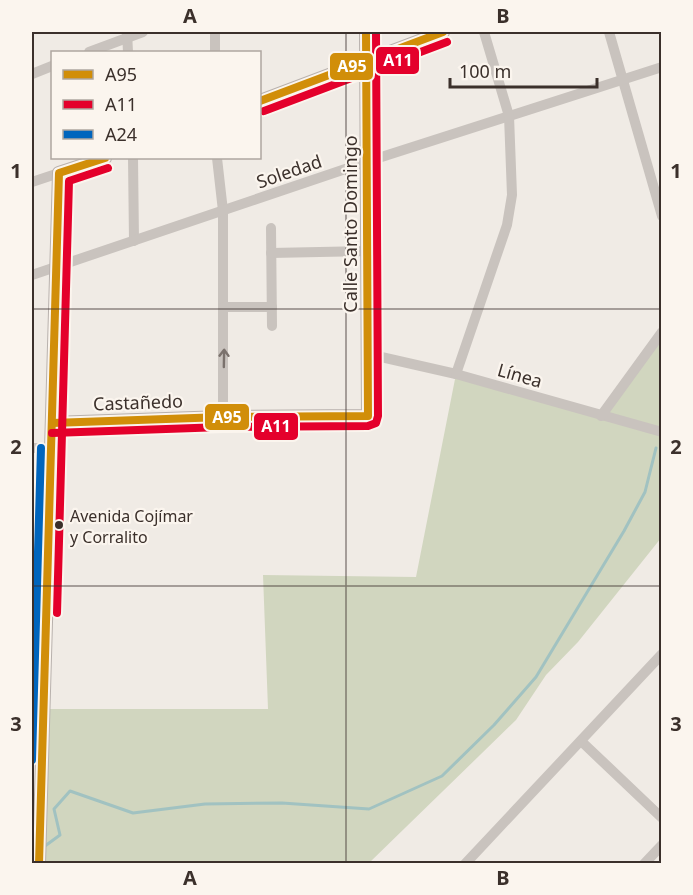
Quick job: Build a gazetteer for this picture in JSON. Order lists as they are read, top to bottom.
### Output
{
  "streets": {
    "main road": ["Calle Santo Domingo", "Castañedo"],
    "street": ["Soledad", "Línea"]
  },
  "crossings": [
    ["Soledad", "Calle Santo Domingo"],
    ["Calle Santo Domingo", "Línea"],
    ["Calle Santo Domingo", "Castañedo"]
  ],
  "places": ["Avenida Cojímar y Corralito"],
  "lines": ["transit line A95", "transit line A11", "transit line A24"],
  "legend": ["A95", "A11", "A24"],
  "scale_bar": "100 m",
  "grid": {
    "columns": ["A", "B"],
    "rows": ["1", "2", "3"]
  }
}
